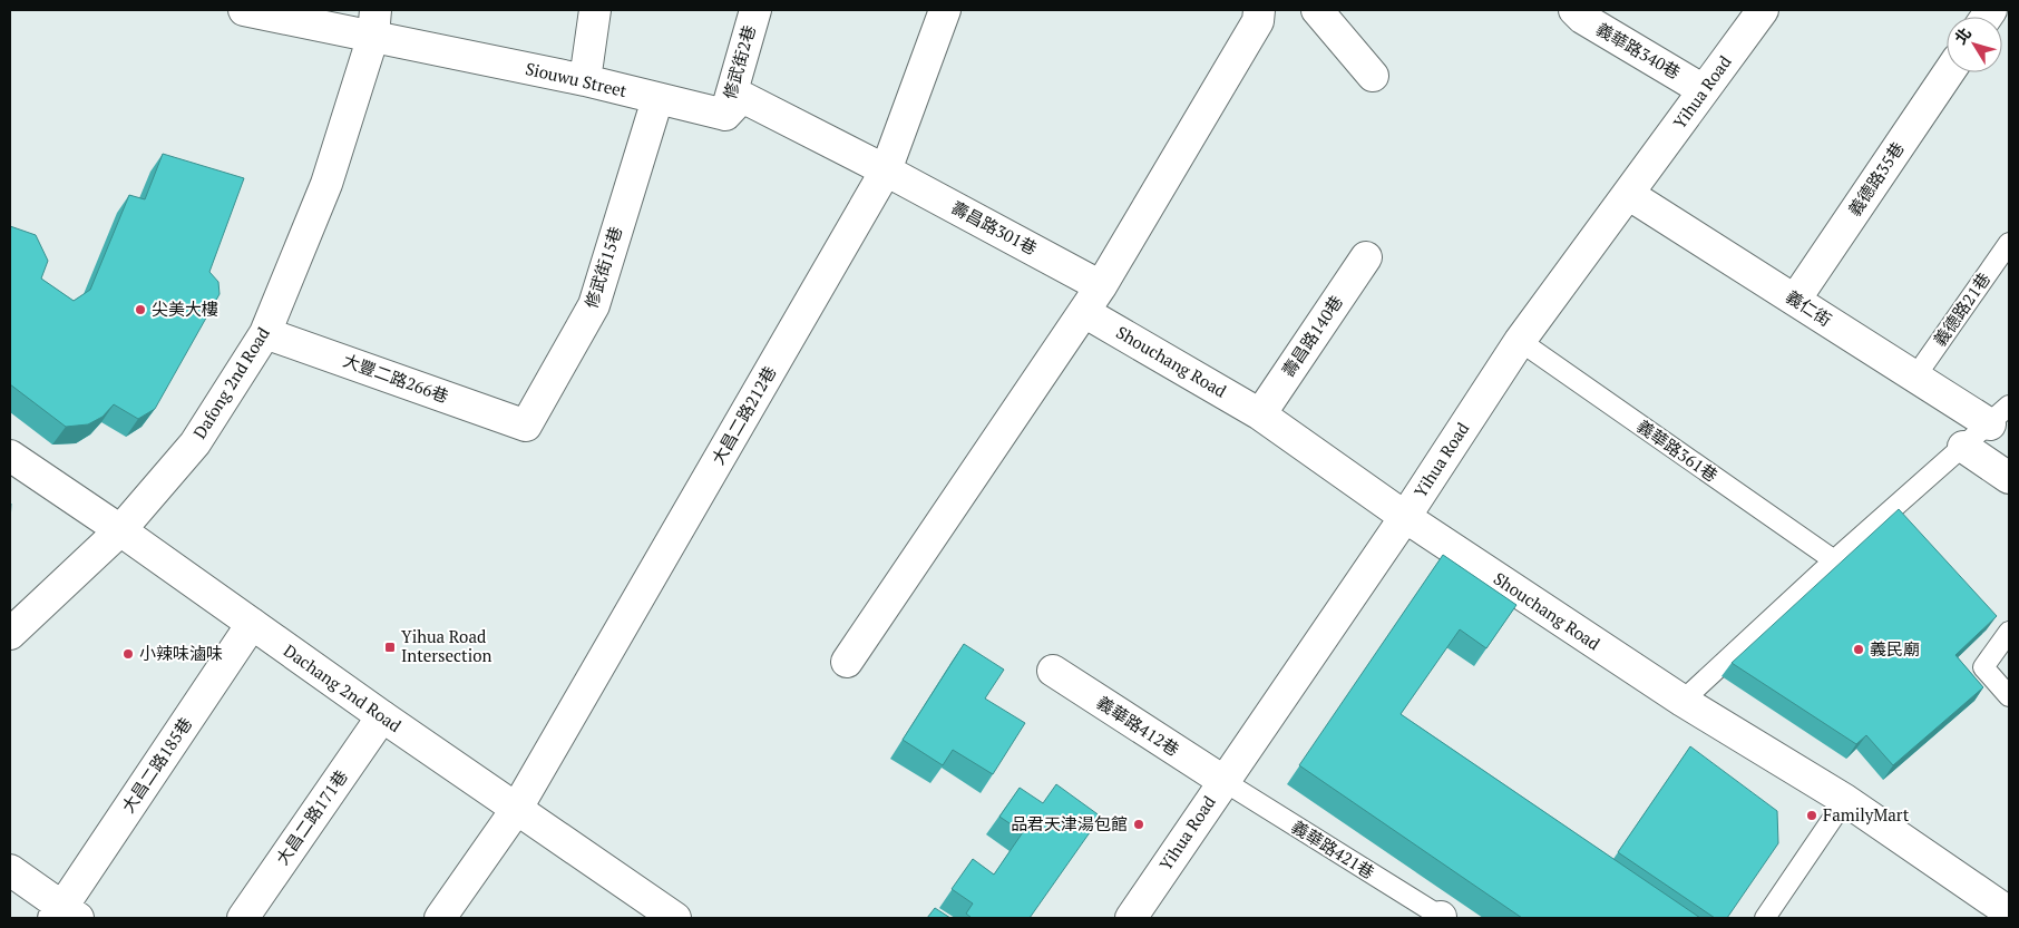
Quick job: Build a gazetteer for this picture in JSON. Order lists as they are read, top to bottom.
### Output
{
  "streets": {
    "street": [
      "義華路340巷",
      "修武街2巷",
      "Siouwu Street",
      "Yihua Road",
      "義德路35巷",
      "壽昌路301巷",
      "修武街15巷",
      "義仁街",
      "壽昌路140巷",
      "Shouchang Road",
      "大豐二路266巷",
      "Dafong 2nd Road",
      "大昌二路212巷",
      "Dachang 2nd Road",
      "義華路412巷",
      "大昌二路185巷",
      "大昌二路171巷"
    ],
    "lane": ["義德路21巷", "義華路361巷", "義華路421巷"]
  },
  "crossings": [
    ["義華路340巷", "Yihua Road"],
    ["修武街2巷", "Siouwu Street"],
    ["Siouwu Street", "修武街15巷"],
    ["Siouwu Street", "Dafong 2nd Road"],
    ["Yihua Road", "義仁街"],
    ["Yihua Road", "Shouchang Road"],
    ["Yihua Road", "義華路361巷"],
    ["Yihua Road", "義華路412巷"],
    ["Yihua Road", "義華路421巷"],
    ["義德路35巷", "義仁街"],
    ["壽昌路301巷", "大昌二路212巷"],
    ["修武街15巷", "大豐二路266巷"],
    ["義仁街", "義德路21巷"],
    ["壽昌路140巷", "Shouchang Road"],
    ["大豐二路266巷", "Dafong 2nd Road"],
    ["Dafong 2nd Road", "Dachang 2nd Road"],
    ["大昌二路212巷", "Dachang 2nd Road"],
    ["Dachang 2nd Road", "大昌二路185巷"],
    ["Dachang 2nd Road", "大昌二路171巷"],
    ["義華路412巷", "義華路421巷"]
  ],
  "places": {
    "other": [
      "尖美大樓",
      "義民廟",
      "小辣味滷味",
      "FamilyMart",
      "品君天津湯包館"
    ],
    "transit": ["Yihua Road Intersection"]
  },
  "north": "top left"
}
